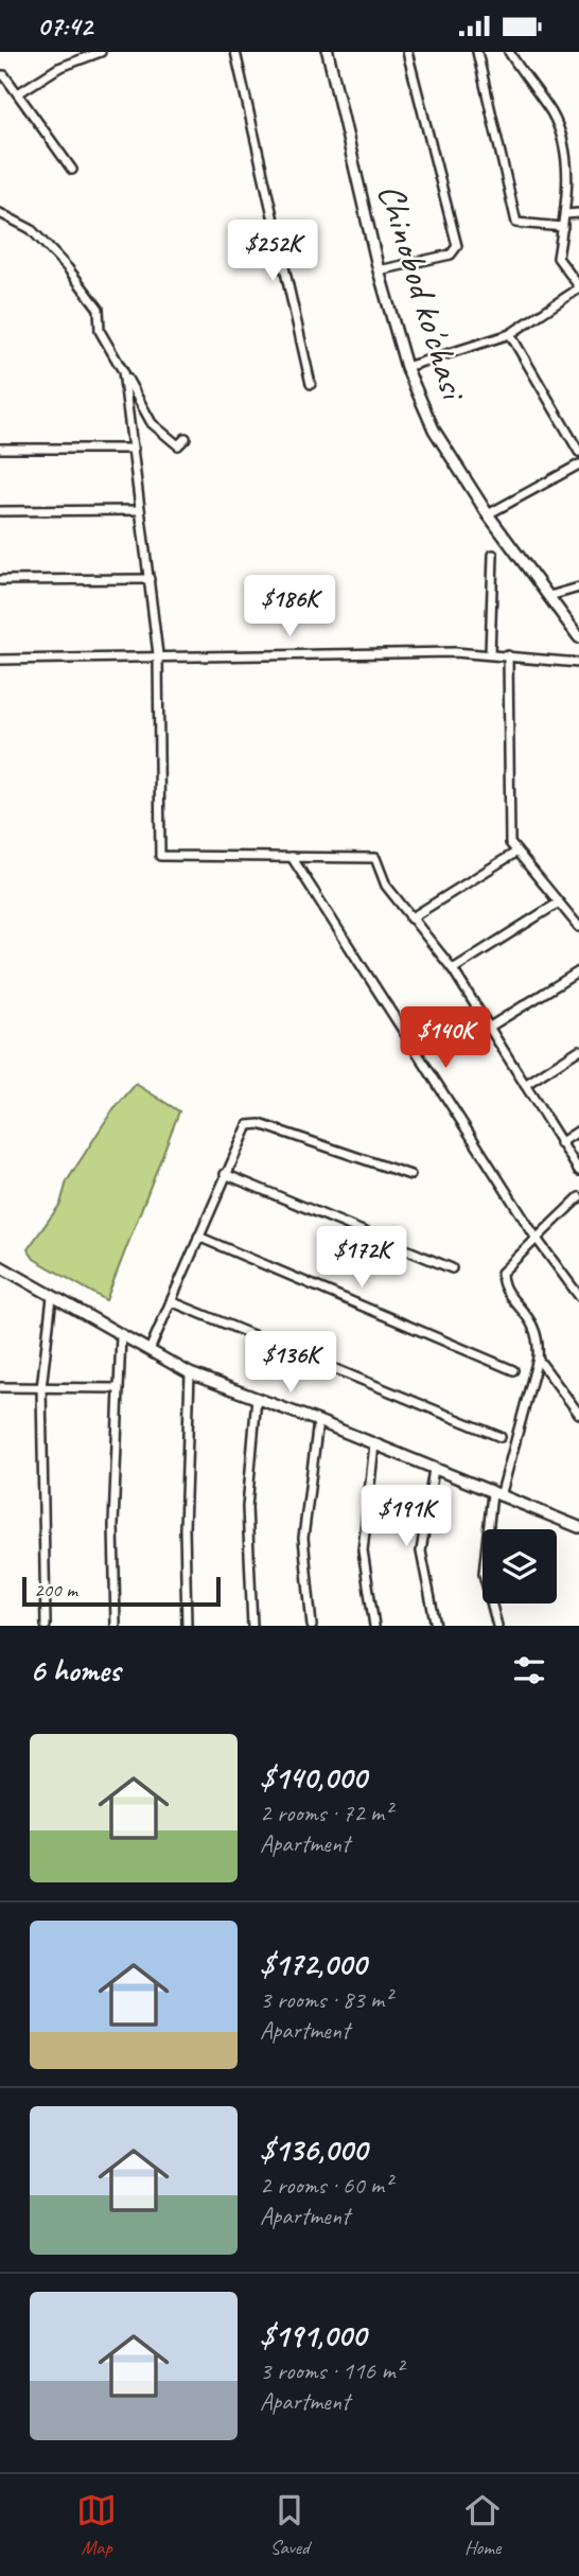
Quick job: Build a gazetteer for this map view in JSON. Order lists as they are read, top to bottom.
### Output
{
  "streets": {
    "street": ["Chinobod ko'chasi"]
  },
  "scale_bar": "200 m",
  "page": {
    "status": "07:42",
    "price": [
      "$252K",
      "$186K",
      "$140K",
      "$172K",
      "$136K",
      "$191K"
    ],
    "scale": "200 m",
    "heading": "6 homes",
    "list": [
      {
        "name": "$140,000",
        "note": "2 rooms · 72 m² · Apartment"
      },
      {
        "name": "$172,000",
        "note": "3 rooms · 83 m² · Apartment"
      },
      {
        "name": "$136,000",
        "note": "2 rooms · 60 m² · Apartment"
      },
      {
        "name": "$191,000",
        "note": "3 rooms · 116 m² · Apartment"
      }
    ],
    "tabs": ["Map", "Saved", "Home"]
  }
}
